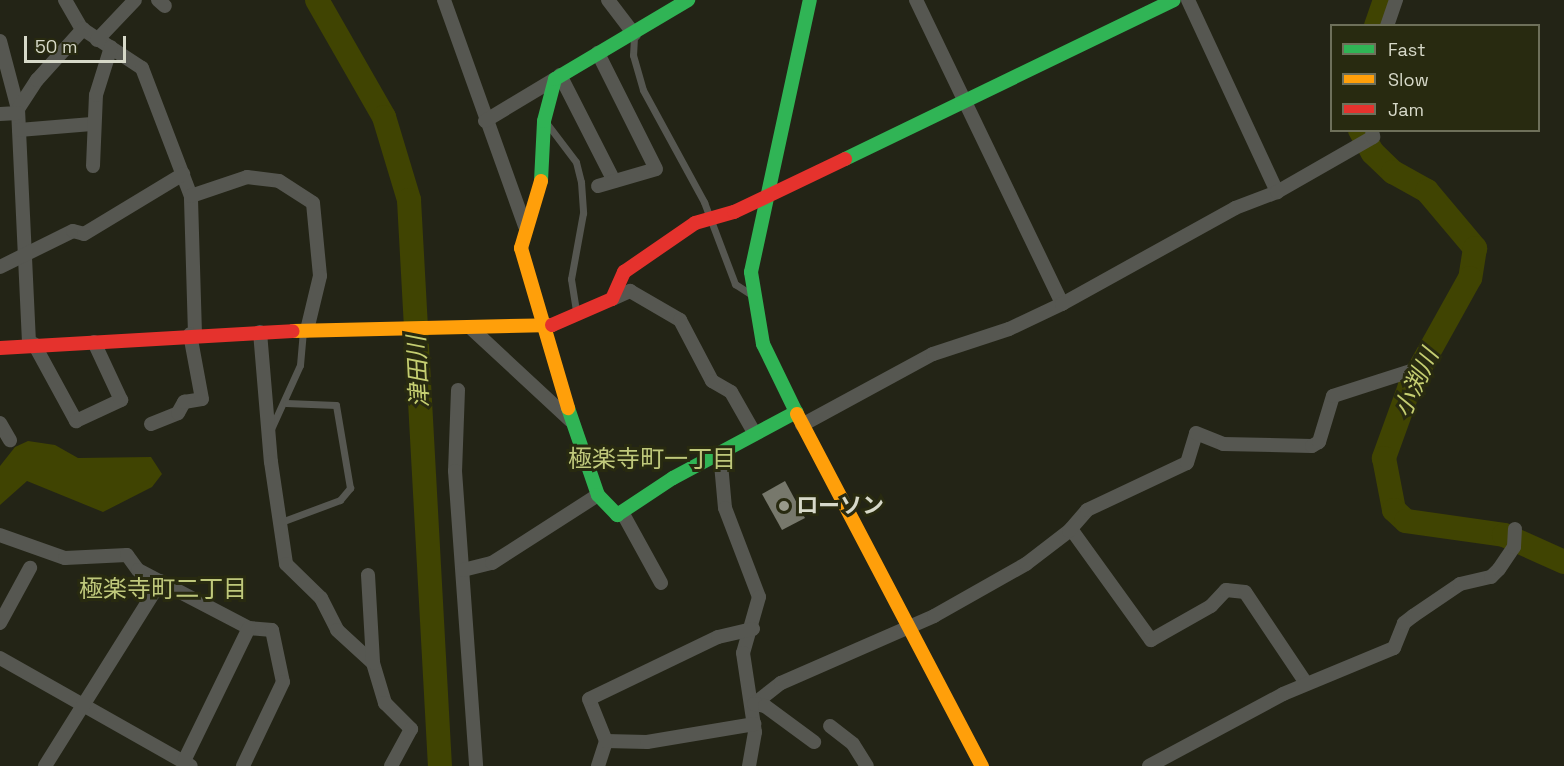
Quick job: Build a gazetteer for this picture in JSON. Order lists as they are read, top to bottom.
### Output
{
  "districts": ["極楽寺町一丁目", "極楽寺町二丁目"],
  "water": ["津田川", "小渕川"],
  "places": ["ローソン"],
  "legend": ["Fast", "Slow", "Jam"],
  "scale_bar": "50 m"
}
